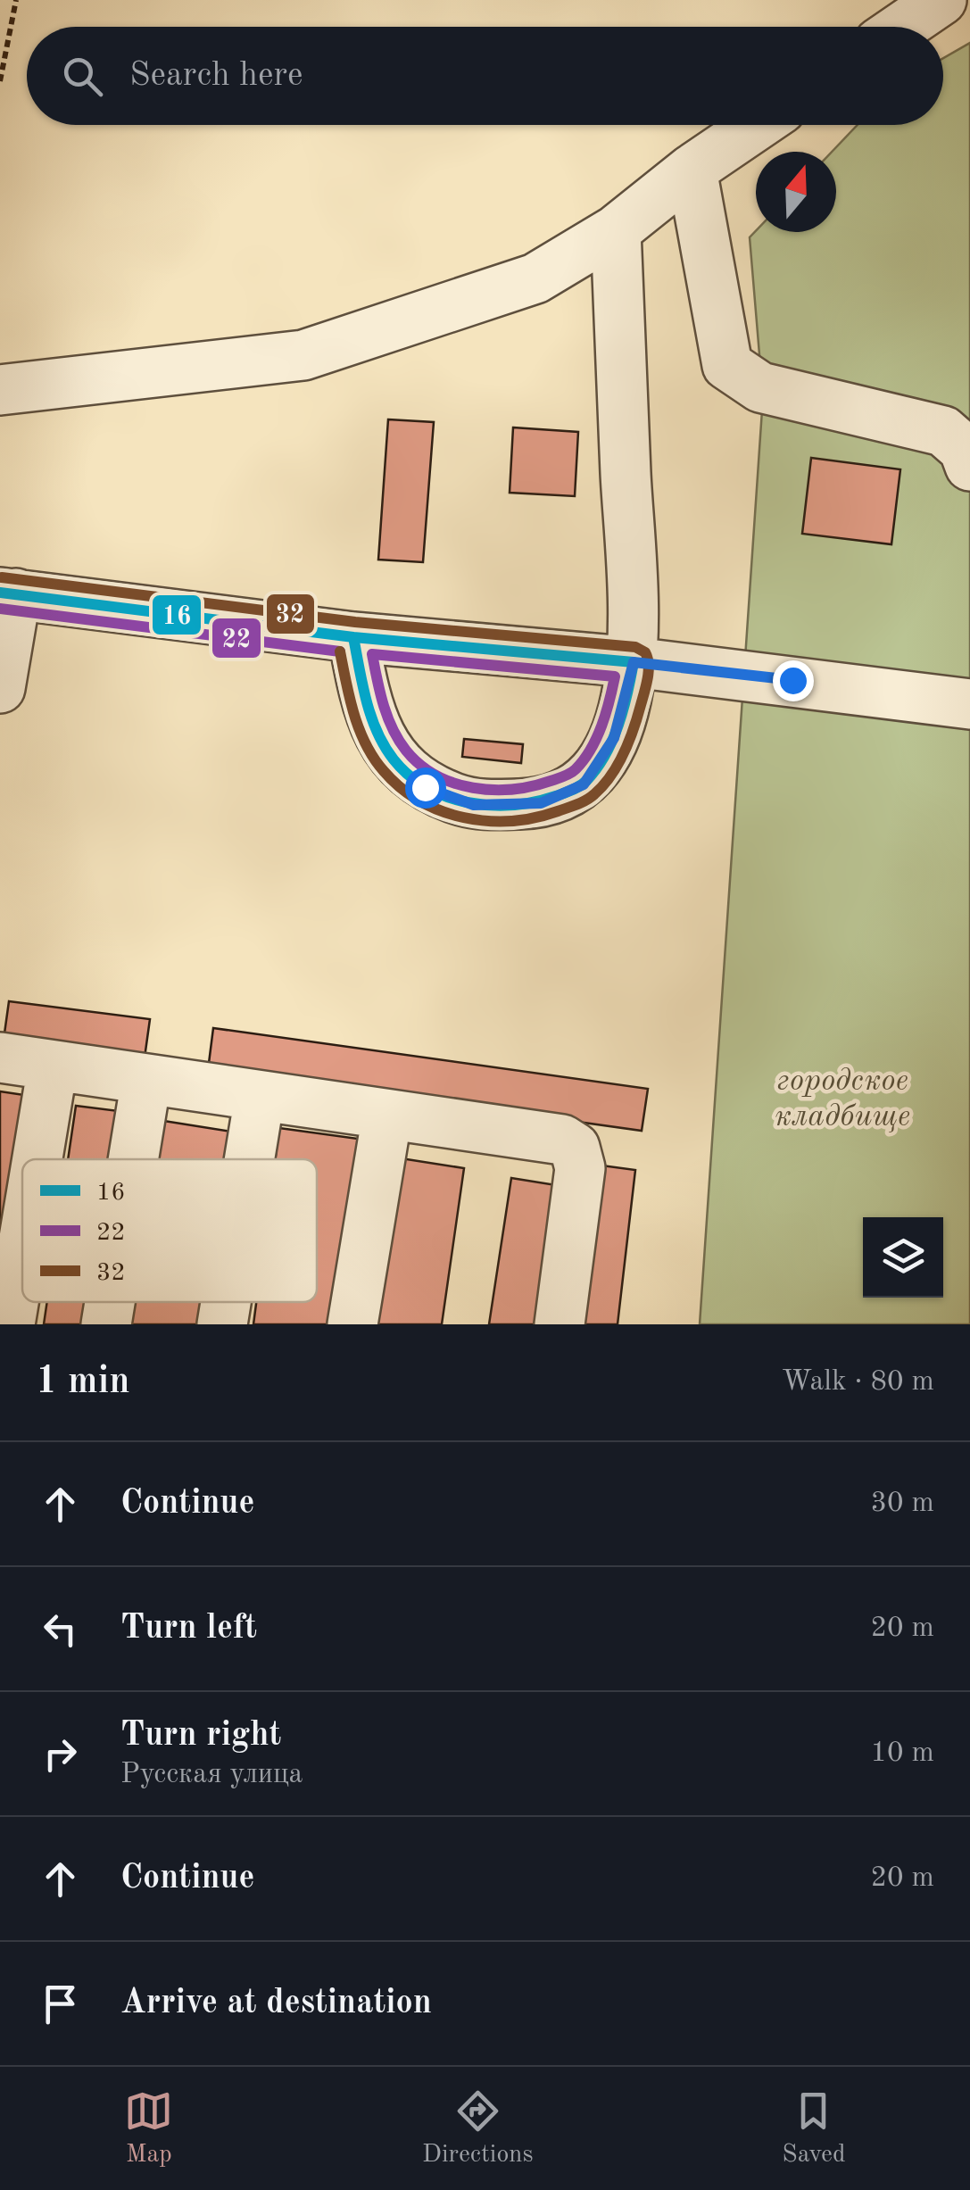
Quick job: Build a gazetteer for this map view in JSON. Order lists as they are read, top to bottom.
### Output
{
  "parks": ["городское кладбище"],
  "lines": ["transit line 32", "transit line 16", "transit line 22"],
  "legend": ["16", "22", "32"],
  "north": "top",
  "page": {
    "search": "Search here",
    "heading": ["1 min", "Walk · 80 m"],
    "list": [
      ["Continue", "30 m"],
      ["Turn left", "20 m"],
      ["Turn right", "Русская улица", "10 m"],
      ["Continue", "20 m"],
      "Arrive at destination"
    ],
    "nav": ["Map", "Directions", "Saved"]
  }
}
